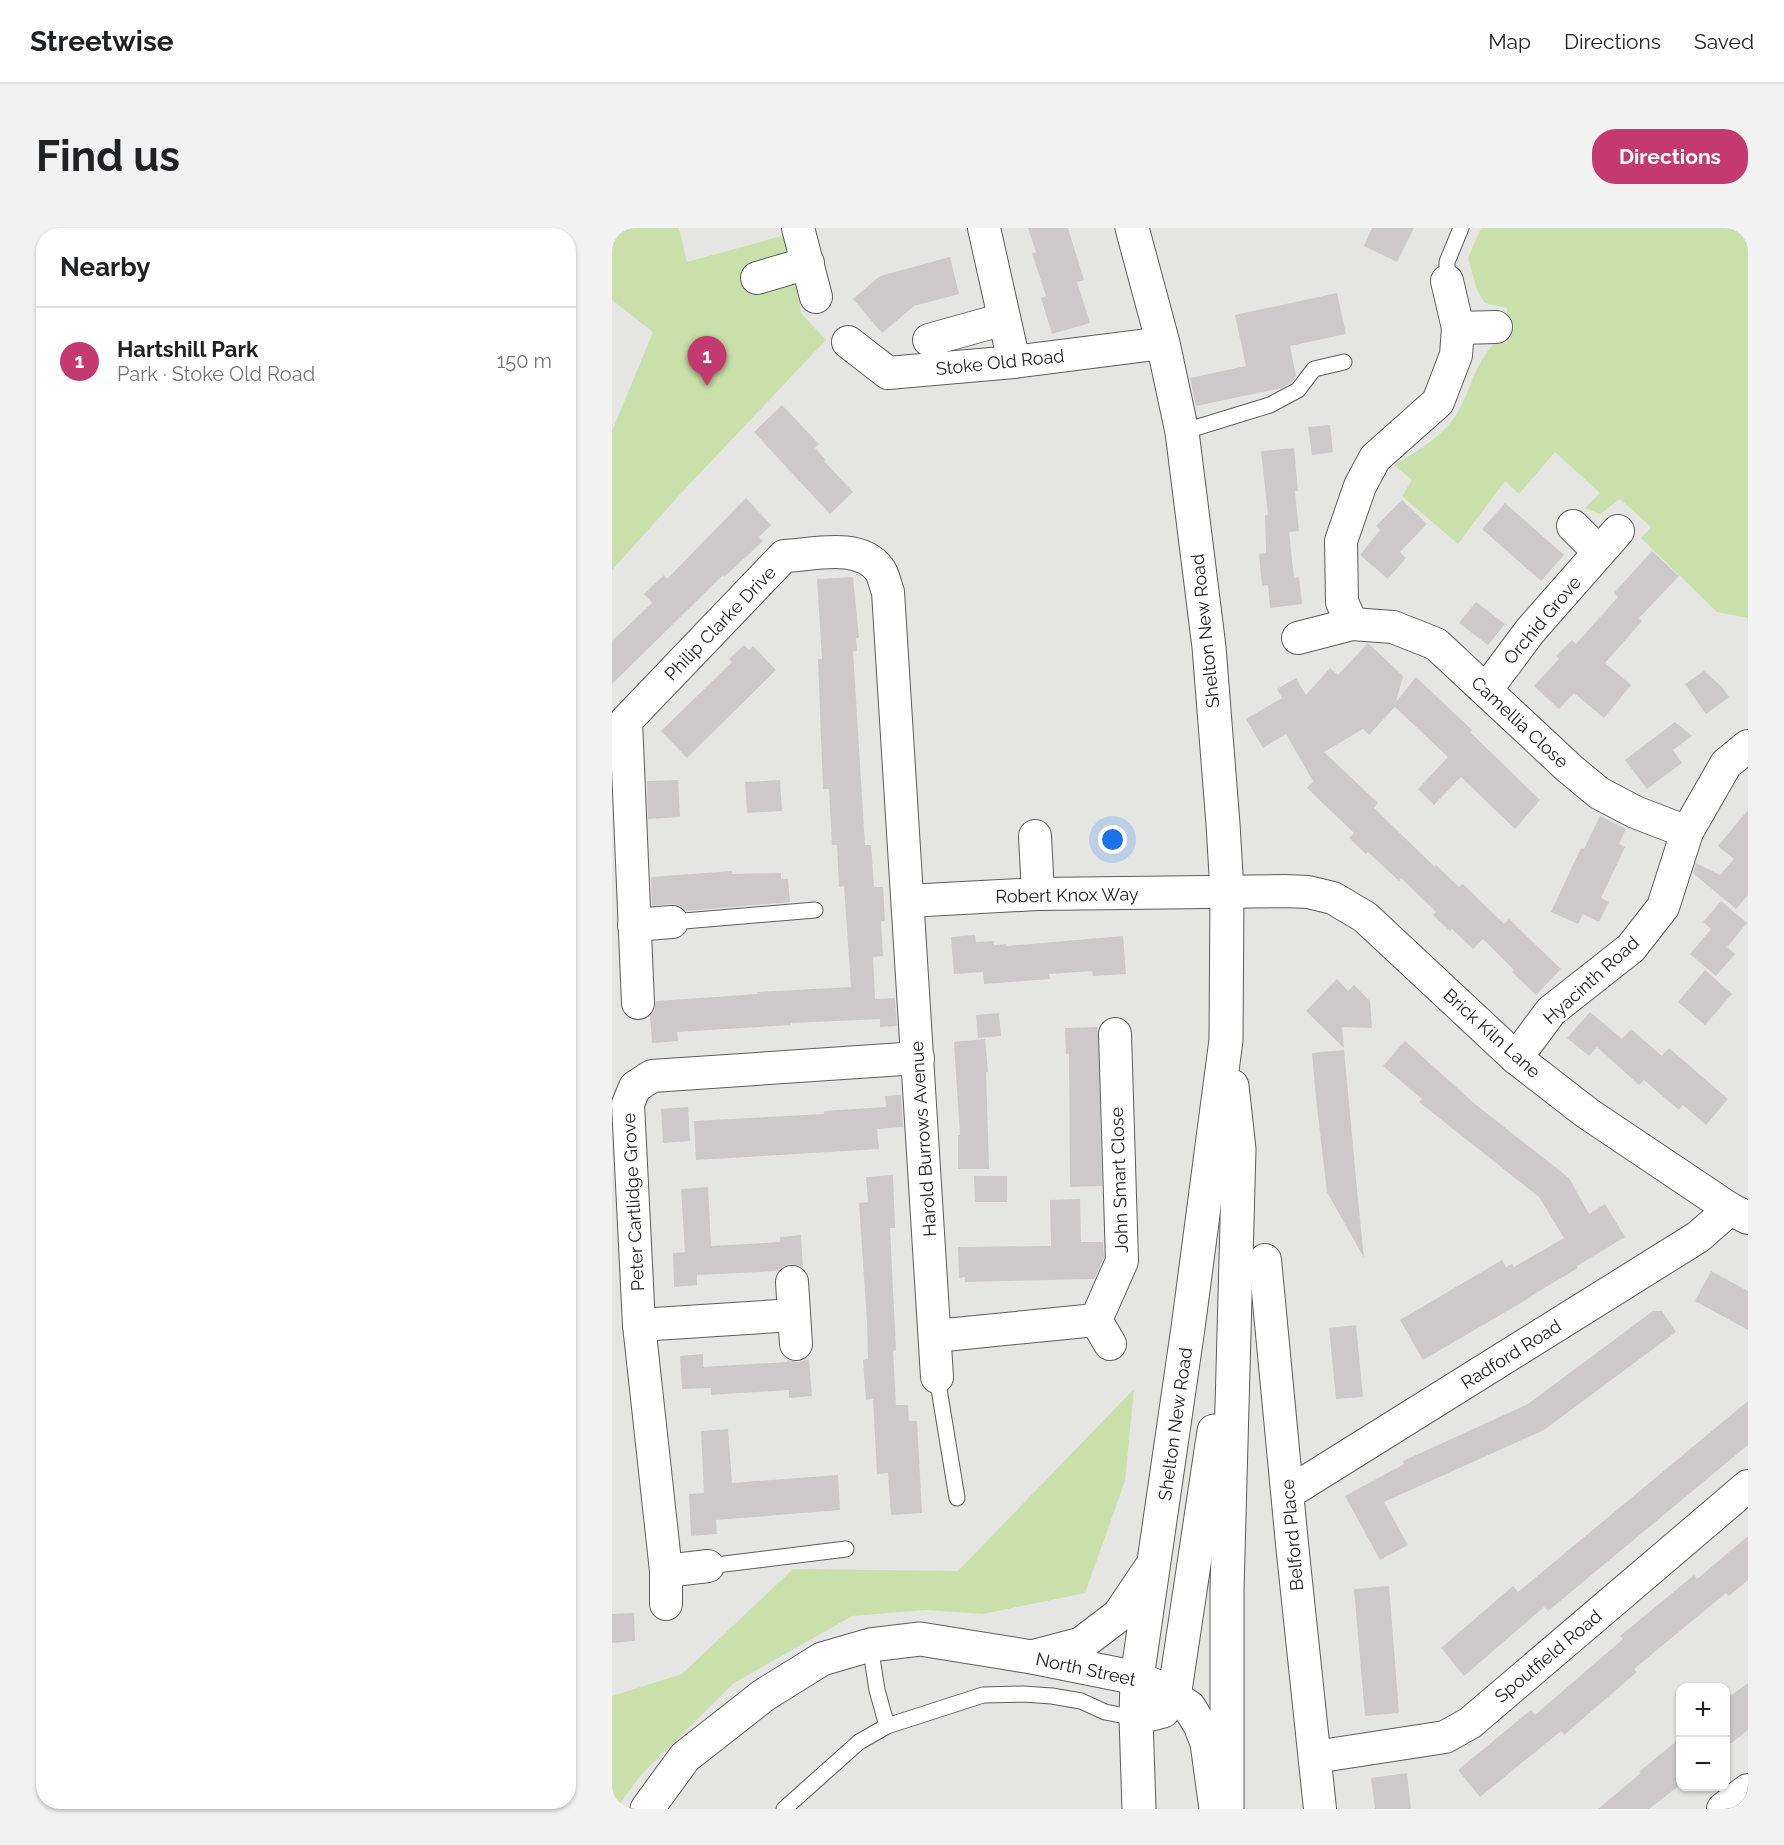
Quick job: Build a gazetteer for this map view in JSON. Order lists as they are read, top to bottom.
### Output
{
  "streets": {
    "main road": ["Shelton New Road", "North Street"],
    "street": [
      "Stoke Old Road",
      "Orchid Grove",
      "Philip Clarke Drive",
      "Camellia Close",
      "Robert Knox Way",
      "Hyacinth Road",
      "Brick Kiln Lane",
      "Harold Burrows Avenue",
      "John Smart Close",
      "Peter Cartlidge Grove",
      "Radford Road",
      "Belford Place",
      "Spoutfield Road"
    ]
  },
  "crossings": [
    ["Stoke Old Road", "Shelton New Road"],
    ["Orchid Grove", "Camellia Close"],
    ["Philip Clarke Drive", "Robert Knox Way"],
    ["Philip Clarke Drive", "Harold Burrows Avenue"],
    ["Shelton New Road", "Robert Knox Way"],
    ["Shelton New Road", "Brick Kiln Lane"],
    ["Shelton New Road", "North Street"],
    ["Camellia Close", "Hyacinth Road"],
    ["Robert Knox Way", "Brick Kiln Lane"],
    ["Robert Knox Way", "Harold Burrows Avenue"],
    ["Hyacinth Road", "Brick Kiln Lane"],
    ["Brick Kiln Lane", "Radford Road"],
    ["Harold Burrows Avenue", "John Smart Close"],
    ["Harold Burrows Avenue", "Peter Cartlidge Grove"],
    ["Radford Road", "Belford Place"],
    ["Belford Place", "Spoutfield Road"]
  ],
  "page": {
    "header": "Streetwise",
    "nav": ["Map", "Directions", "Saved"],
    "buttons": "Directions",
    "title": "Find us",
    "heading": "Nearby",
    "list": [
      {
        "mark": "1",
        "name": "Hartshill Park",
        "note": "Park · Stoke Old Road",
        "value": "150 m"
      }
    ],
    "pins": "1",
    "map_buttons": ["+", "−"]
  }
}
